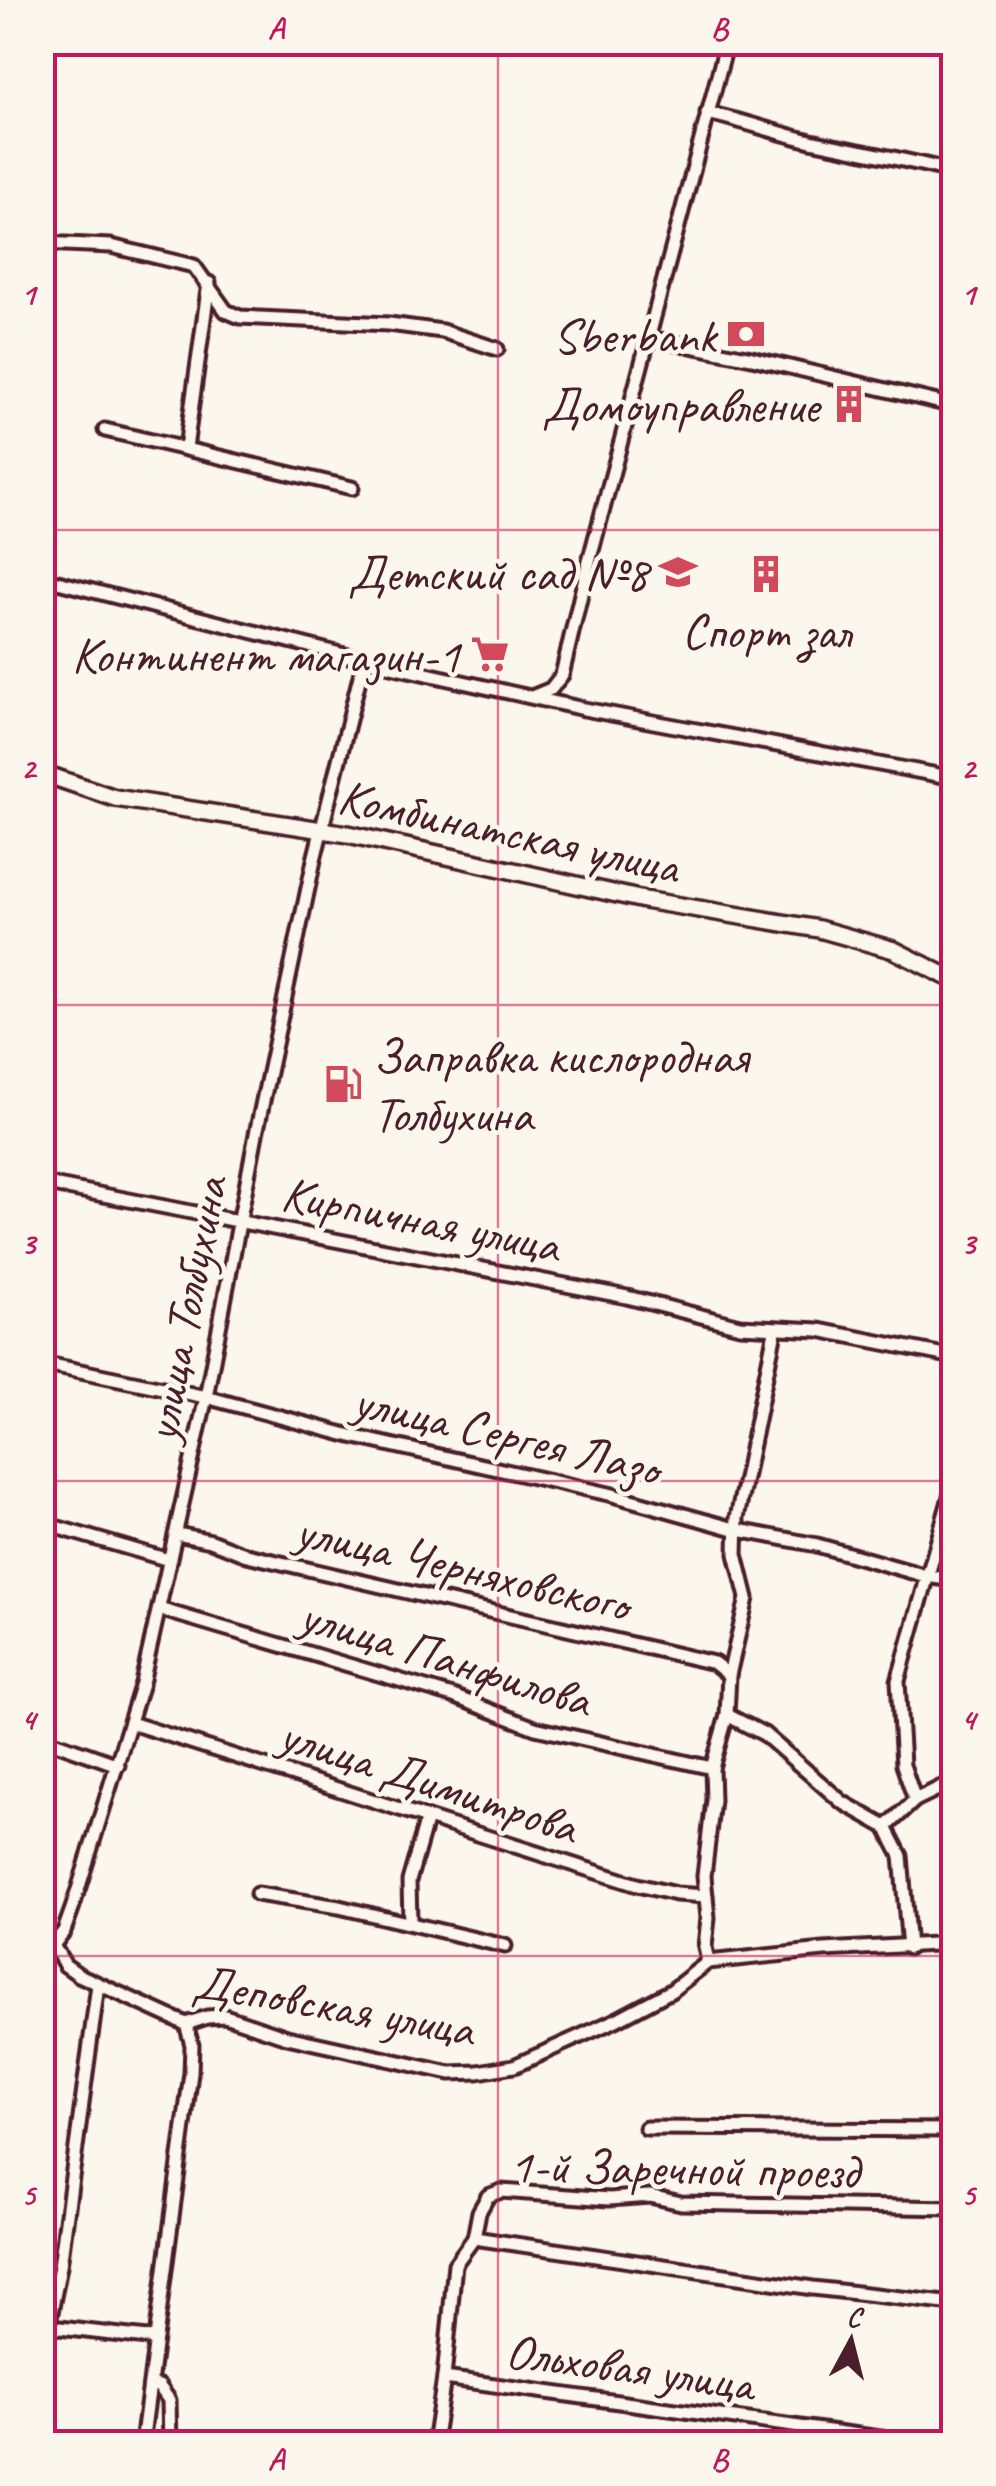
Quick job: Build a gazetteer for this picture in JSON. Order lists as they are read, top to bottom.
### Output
{
  "streets": {
    "main road": ["Комбинатская улица"],
    "street": [
      "Кирпичная улица",
      "улица Толбухина",
      "улица Сергея Лазо",
      "улица Черняховского",
      "улица Панфилова",
      "улица Димитрова",
      "Деповская улица",
      "1-й Заречной проезд",
      "Ольховая улица"
    ]
  },
  "crossings": [
    ["Комбинатская улица", "улица Толбухина"],
    ["Кирпичная улица", "улица Толбухина"],
    ["улица Толбухина", "улица Сергея Лазо"],
    ["улица Толбухина", "улица Черняховского"],
    ["улица Толбухина", "улица Панфилова"],
    ["улица Толбухина", "улица Димитрова"],
    ["улица Толбухина", "Деповская улица"],
    ["1-й Заречной проезд", "Ольховая улица"]
  ],
  "places": {
    "bank": ["Sberbank"],
    "building": ["Домоуправление", "Спорт зал"],
    "school or university": ["Детский сад №8"],
    "supermarket": ["Континент магазин-1"],
    "fuel station": ["Заправка кислородная Толбухина"]
  },
  "north": "top",
  "grid": {
    "columns": ["A", "B"],
    "rows": [
      "1",
      "2",
      "3",
      "4",
      "5"
    ]
  }
}
